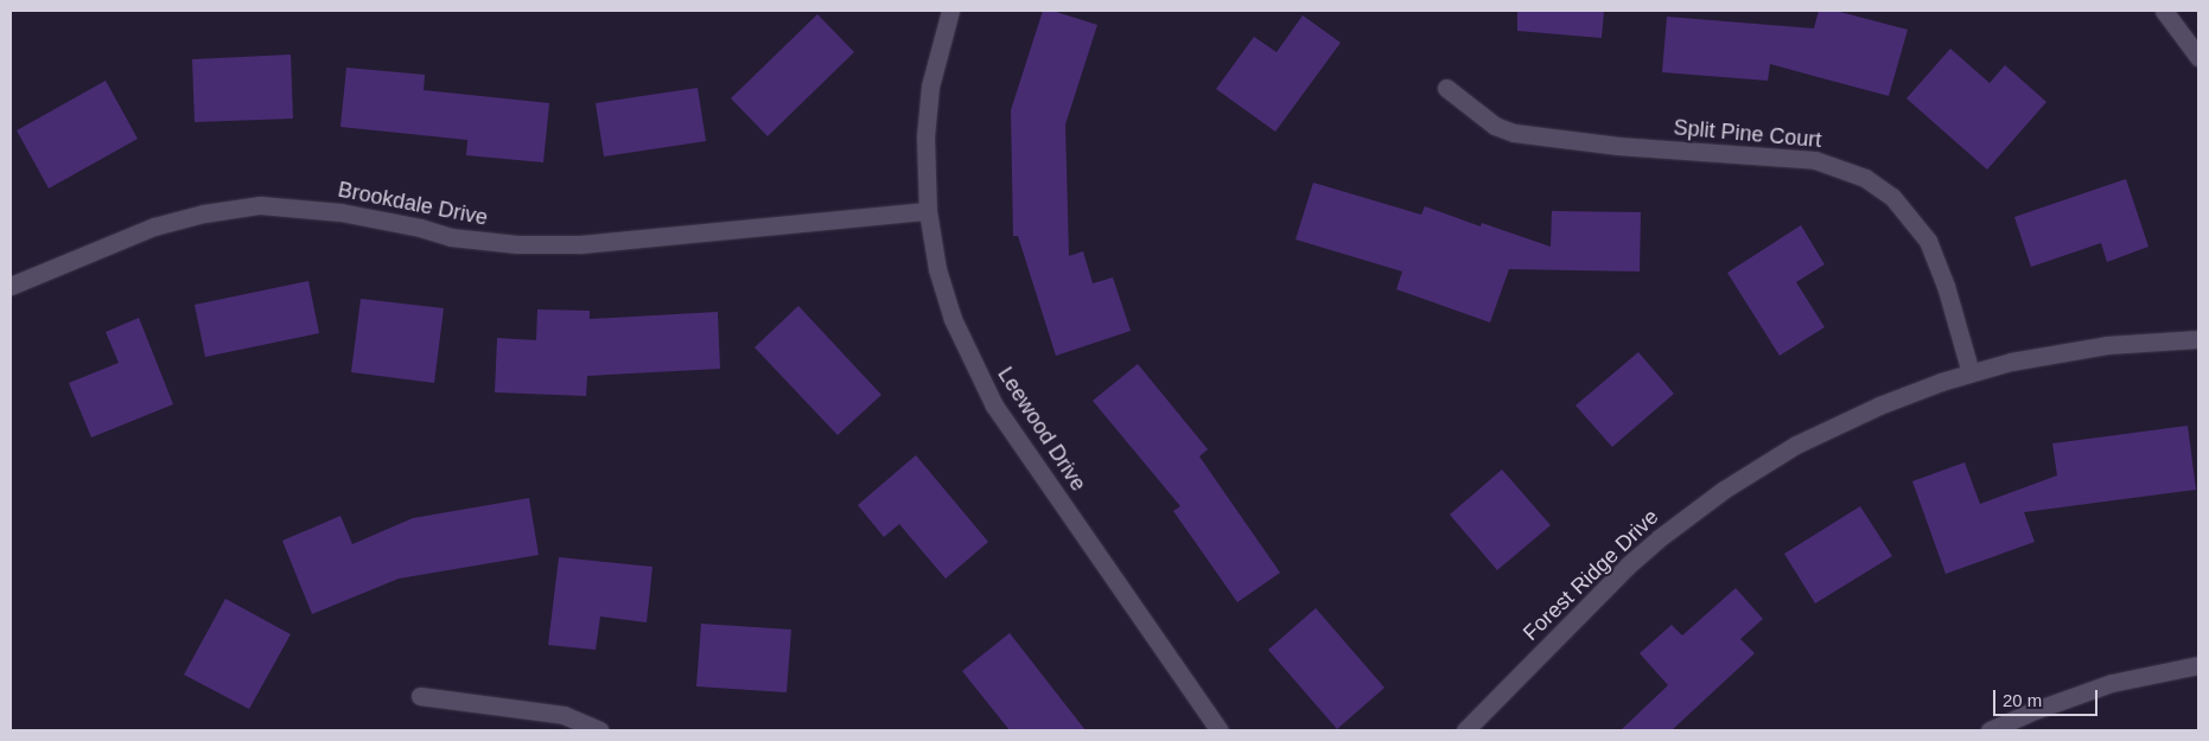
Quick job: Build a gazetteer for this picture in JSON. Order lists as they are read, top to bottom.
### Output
{
  "streets": {
    "street": [
      "Split Pine Court",
      "Brookdale Drive",
      "Leewood Drive",
      "Forest Ridge Drive"
    ]
  },
  "crossings": [
    ["Split Pine Court", "Forest Ridge Drive"],
    ["Brookdale Drive", "Leewood Drive"]
  ],
  "scale_bar": "20 m"
}
